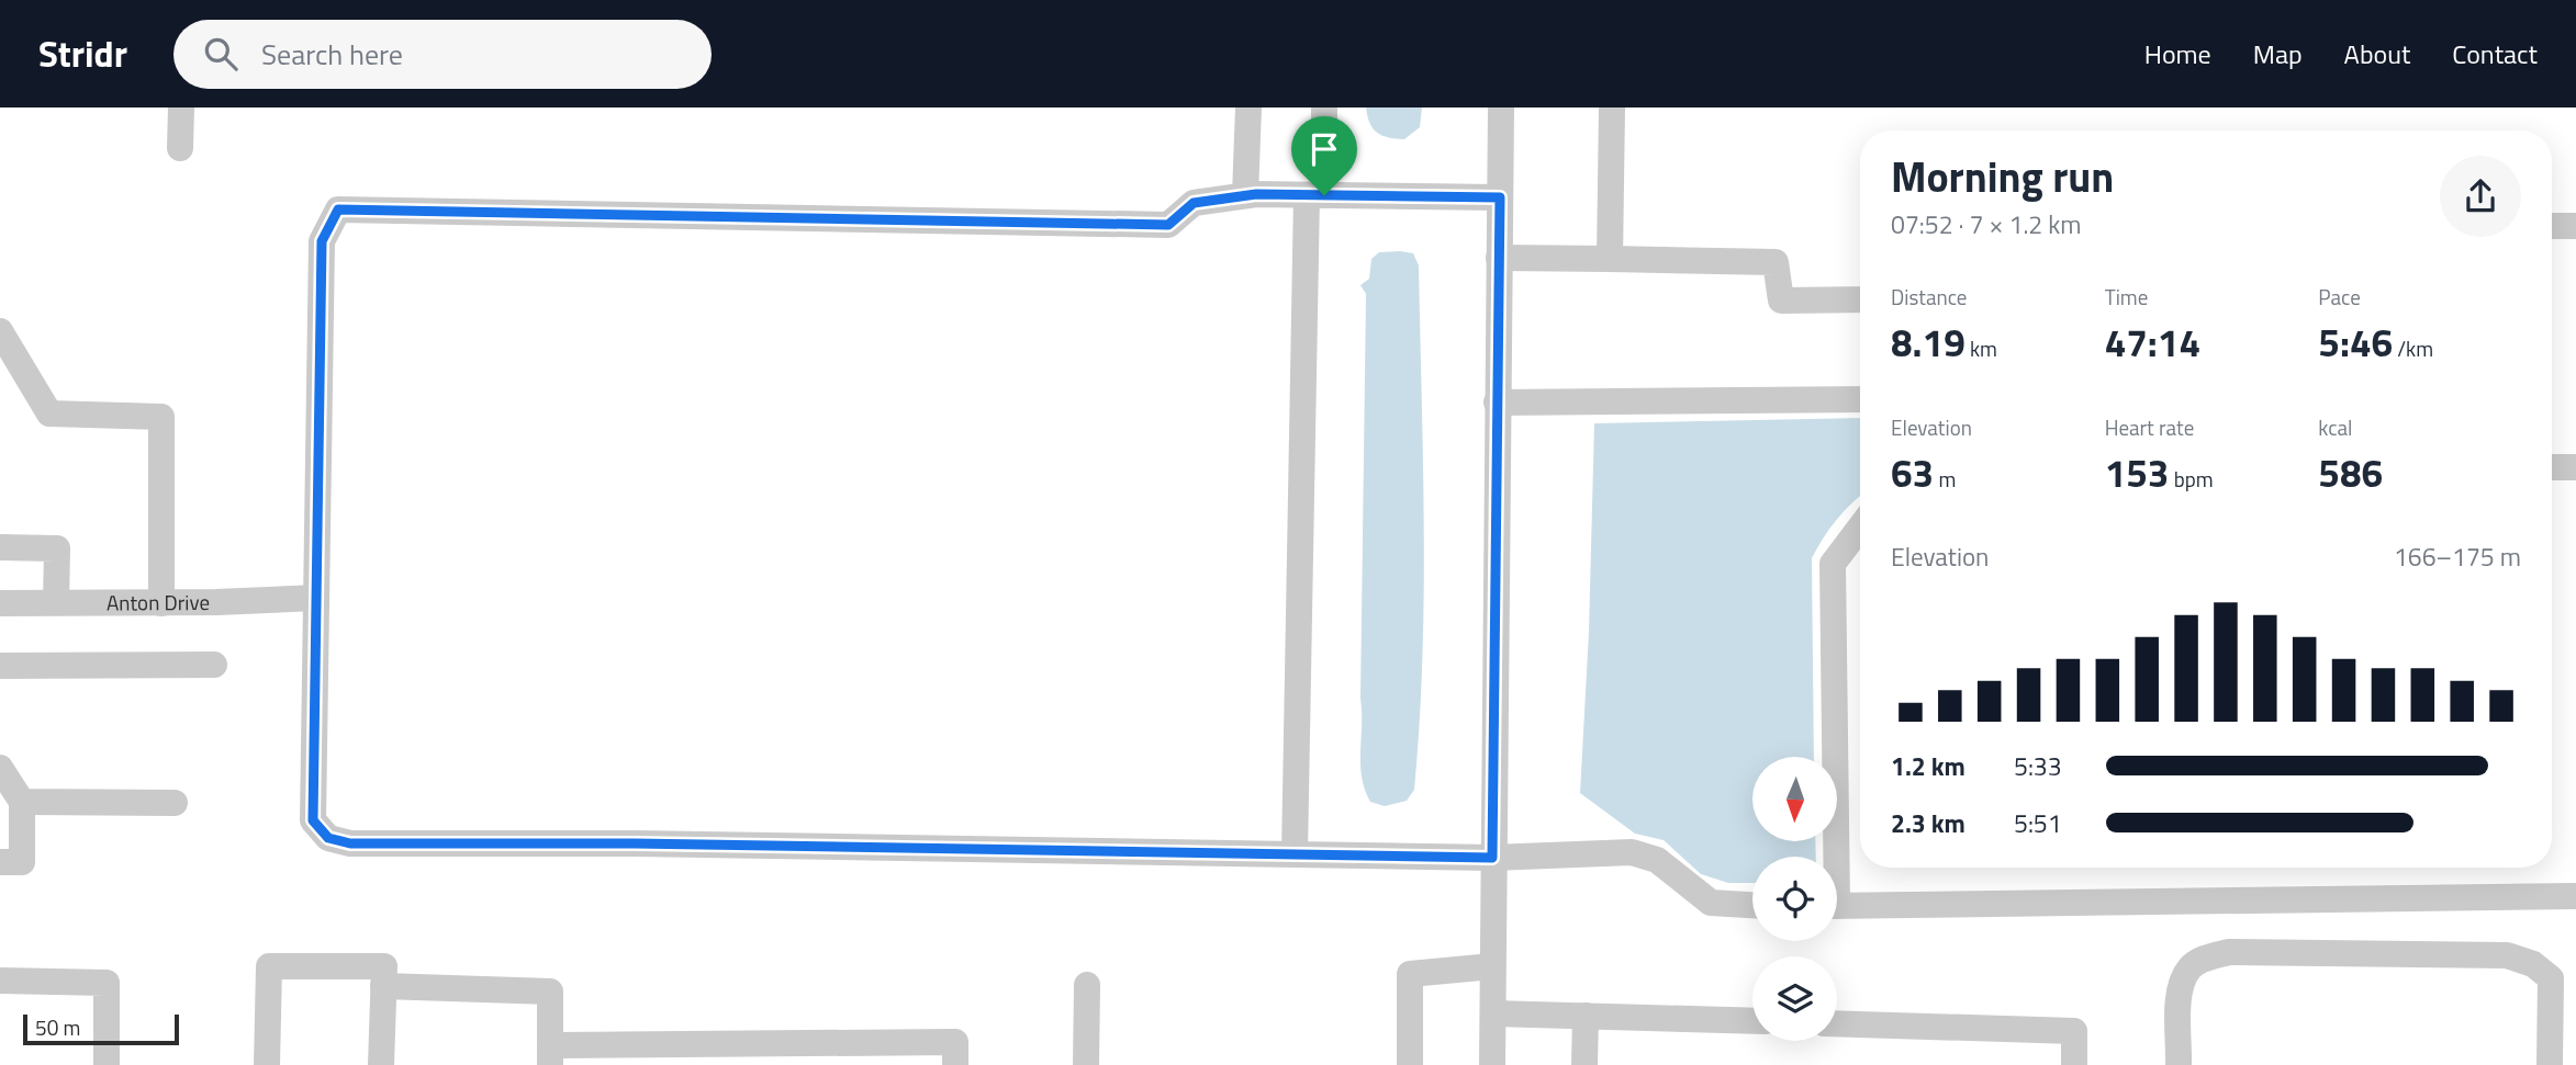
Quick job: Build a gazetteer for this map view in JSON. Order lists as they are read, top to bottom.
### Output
{
  "streets": {
    "street": ["Anton Drive"]
  },
  "scale_bar": "50 m",
  "north": "bottom",
  "page": {
    "header": "Stridr",
    "search": "Search here",
    "nav": [
      "Home",
      "Map",
      "About",
      "Contact"
    ],
    "heading": ["Morning run", "07:52 · 7 × 1.2 km"],
    "stats": [
      ["Distance", "8.19 km"],
      ["Time", "47:14"],
      ["Pace", "5:46 /km"],
      ["Elevation", "63 m"],
      ["Heart rate", "153 bpm"],
      ["kcal", "586"]
    ],
    "chart": ["Elevation", "166–175 m"],
    "list": [
      {
        "name": "1.2 km",
        "note": "5:33"
      },
      {
        "name": "2.3 km",
        "note": "5:51"
      }
    ],
    "scale": "50 m"
  }
}
